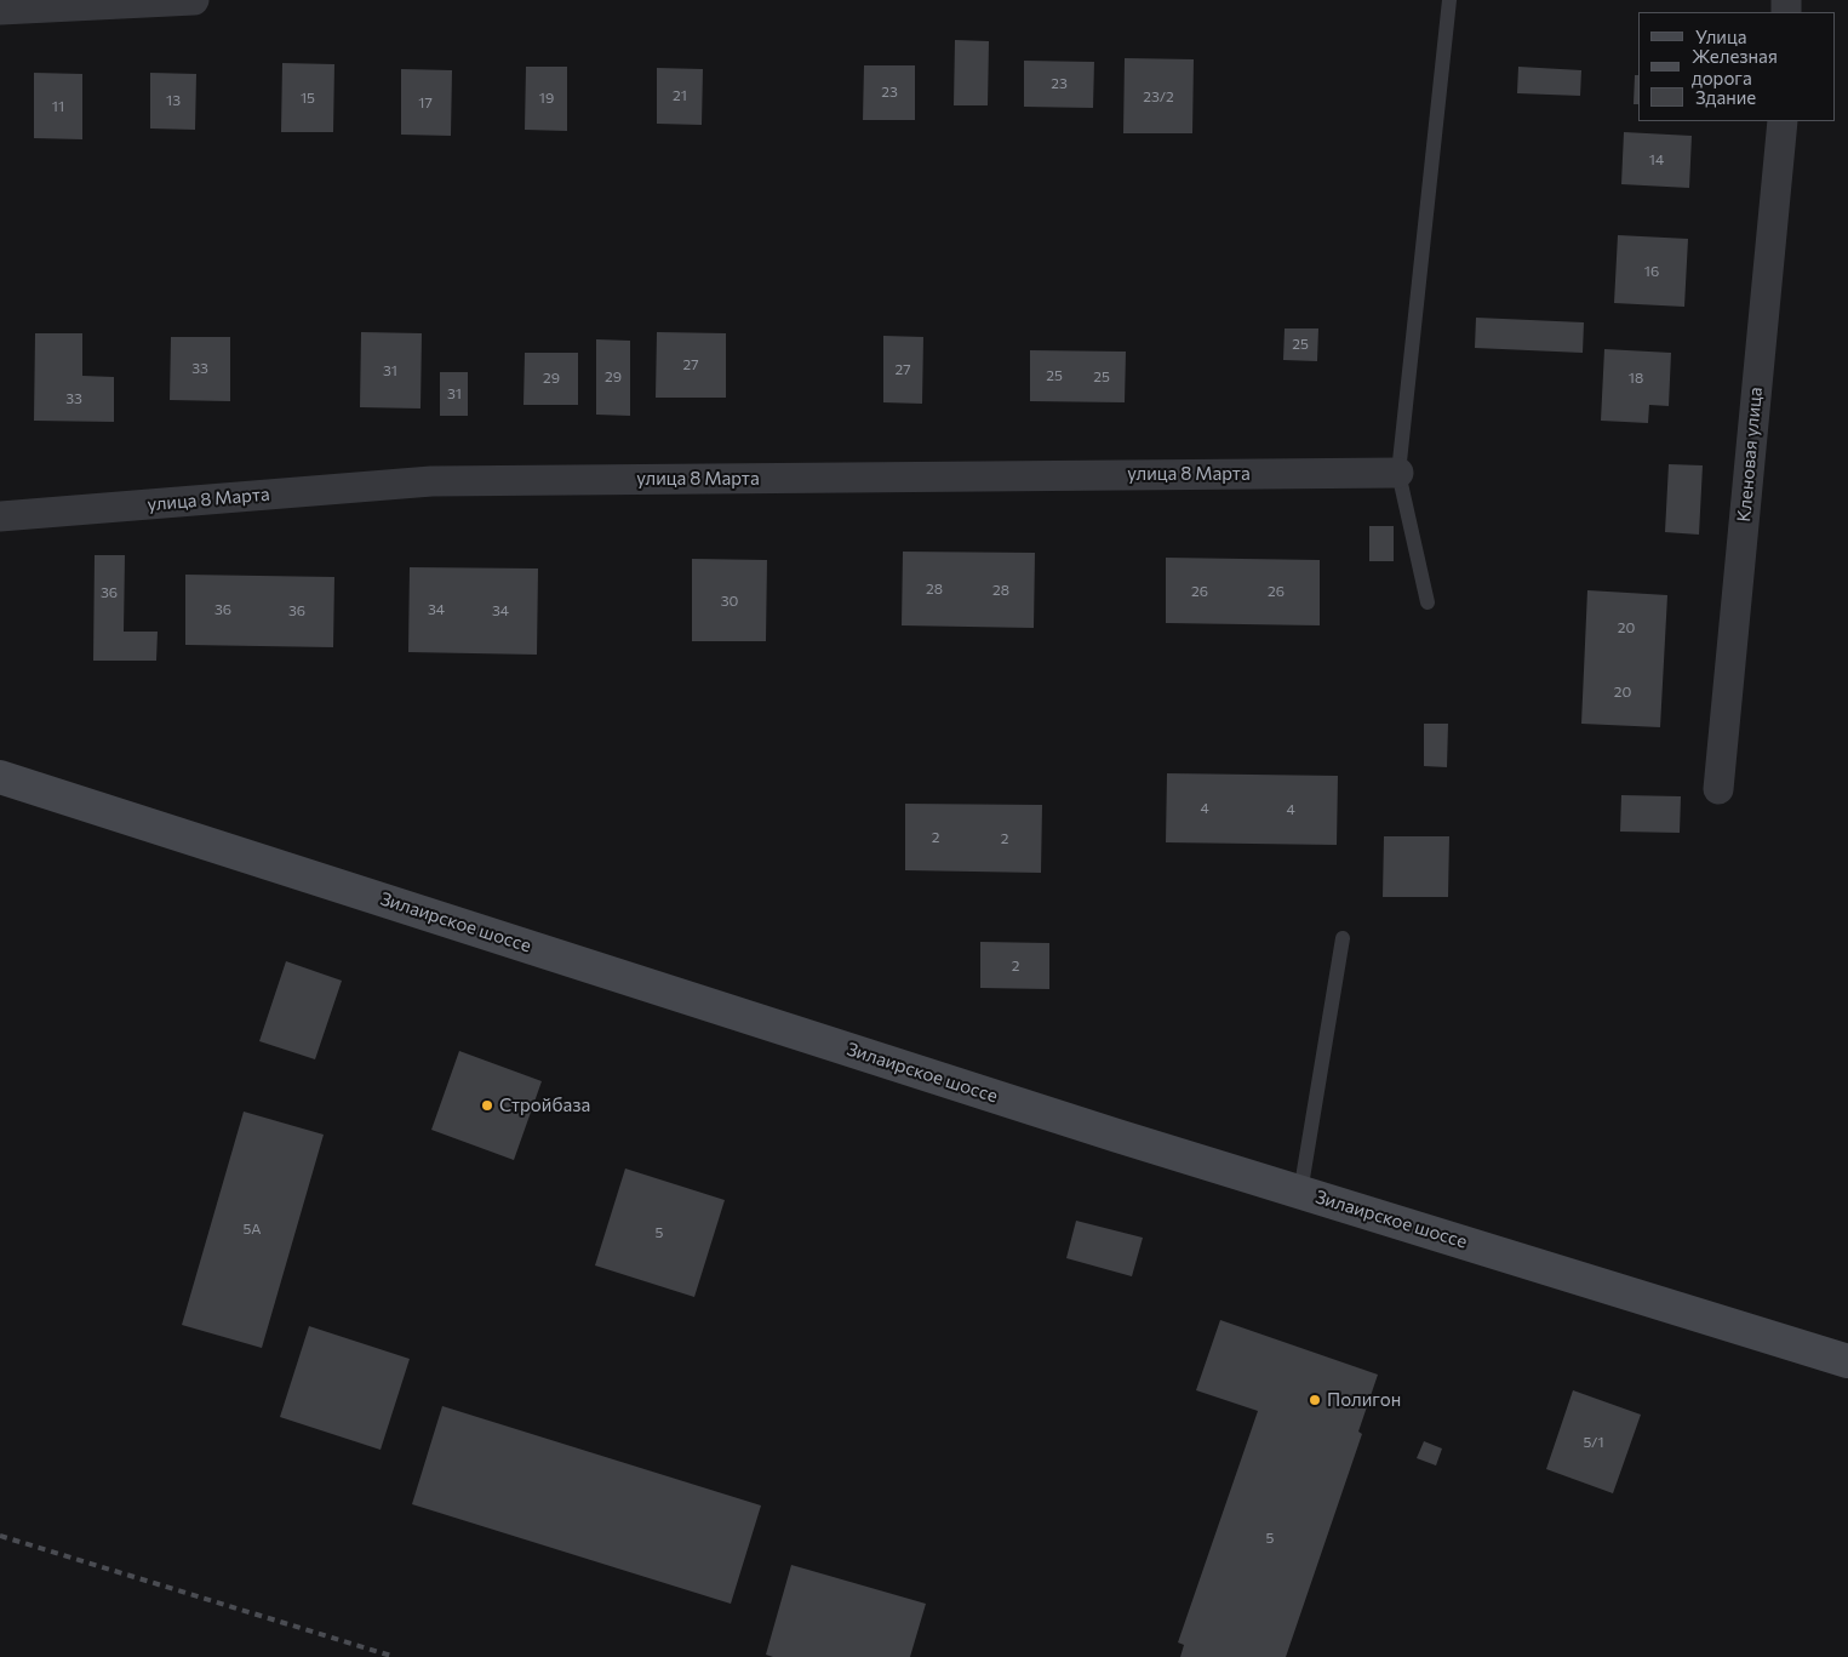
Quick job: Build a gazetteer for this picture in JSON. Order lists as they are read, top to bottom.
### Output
{
  "streets": {
    "main road": ["Зилаирское шоссе"],
    "street": ["Кленовая улица", "улица 8 Марта"]
  },
  "places": ["Стройбаза", "Полигон"],
  "house_numbers": [
    "23",
    "23",
    "21",
    "23/2",
    "15",
    "19",
    "13",
    "17",
    "11",
    "14",
    "16",
    "25",
    "27",
    "33",
    "27",
    "31",
    "25",
    "29",
    "25",
    "29",
    "18",
    "31",
    "33",
    "28",
    "28",
    "26",
    "26",
    "36",
    "30",
    "36",
    "34",
    "36",
    "34",
    "20",
    "20",
    "4",
    "4",
    "2",
    "2",
    "2",
    "5А",
    "5",
    "5/1",
    "5"
  ],
  "legend": ["Улица", "Железная дорога", "Здание"]
}
